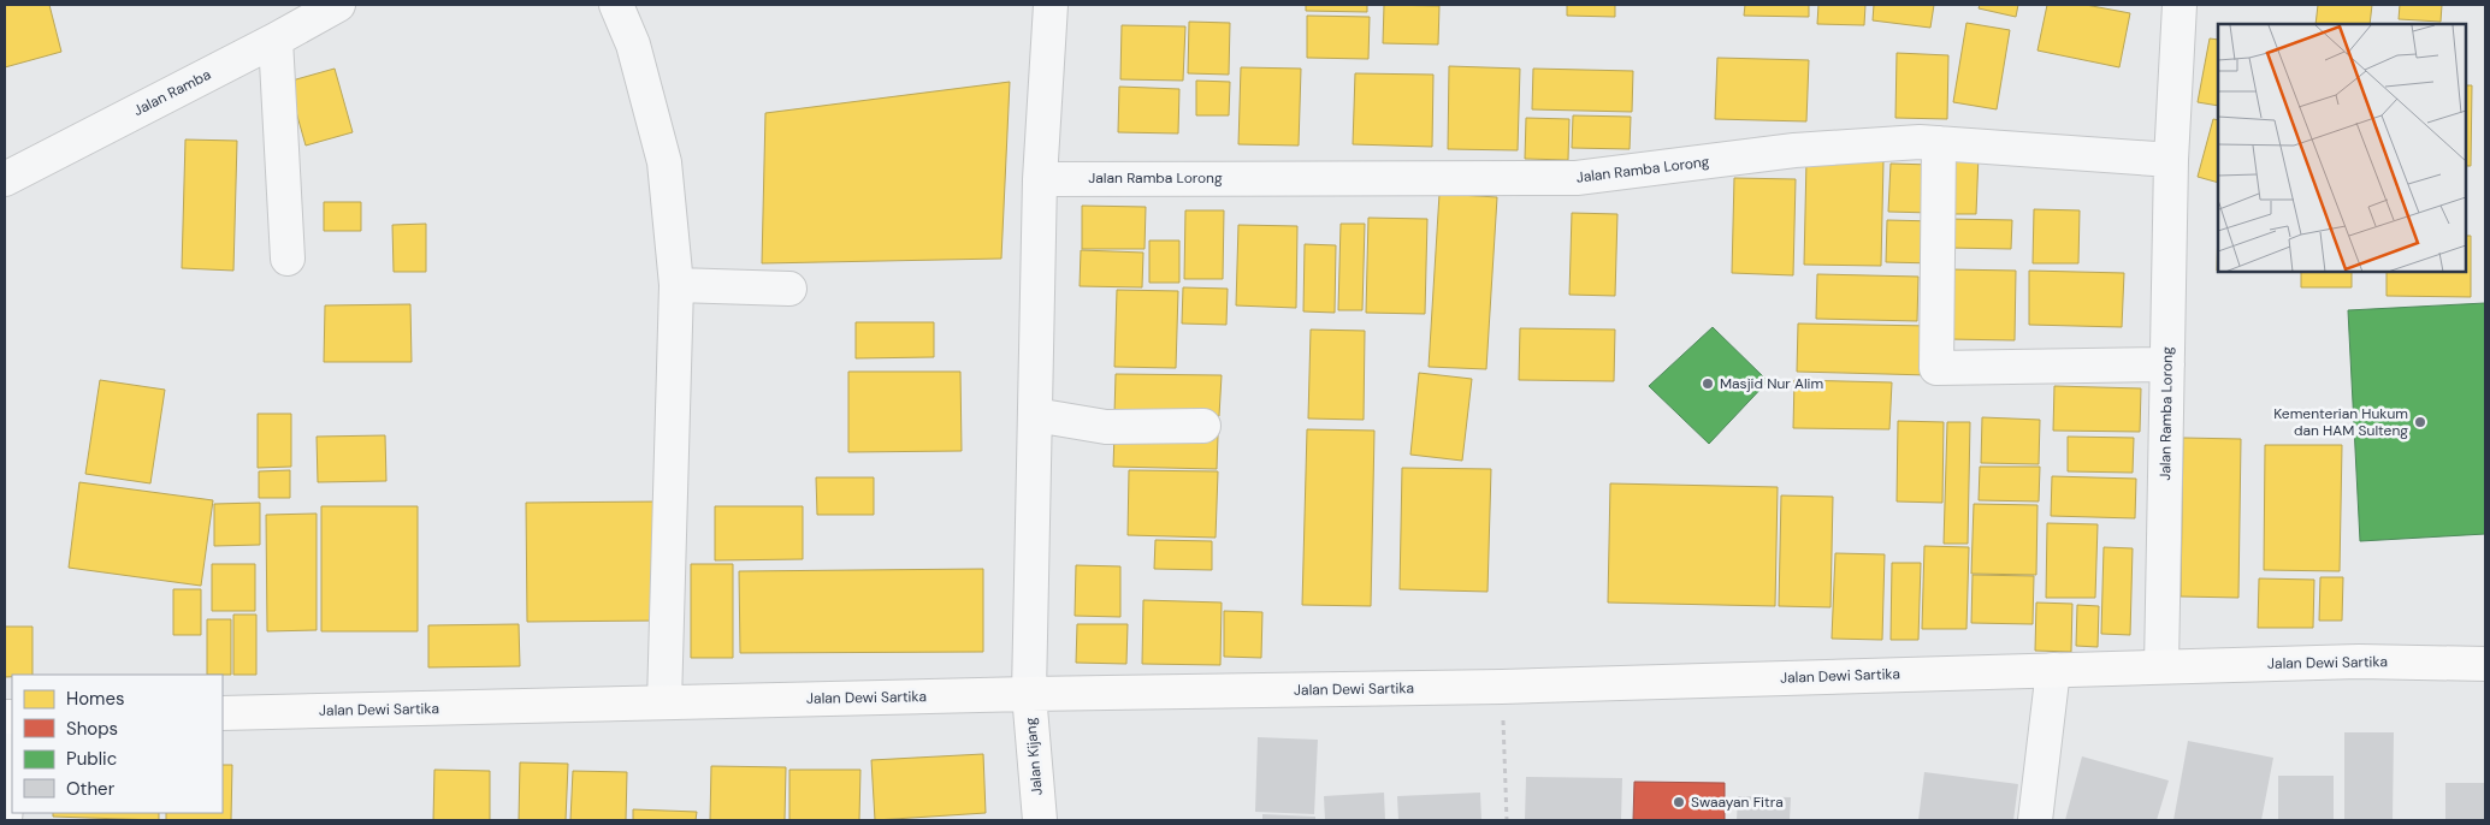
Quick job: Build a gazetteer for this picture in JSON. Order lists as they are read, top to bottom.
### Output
{
  "streets": {
    "main road": ["Jalan Dewi Sartika", "Jalan Kijang"],
    "street": ["Jalan Ramba", "Jalan Ramba Lorong"]
  },
  "crossings": [
    ["Jalan Ramba Lorong", "Jalan Dewi Sartika"],
    ["Jalan Dewi Sartika", "Jalan Kijang"]
  ],
  "places": ["Masjid Nur Alim", "Kementerian Hukum dan HAM Sulteng", "Swaayan Fitra"],
  "legend": [
    "Homes",
    "Shops",
    "Public",
    "Other"
  ]
}
